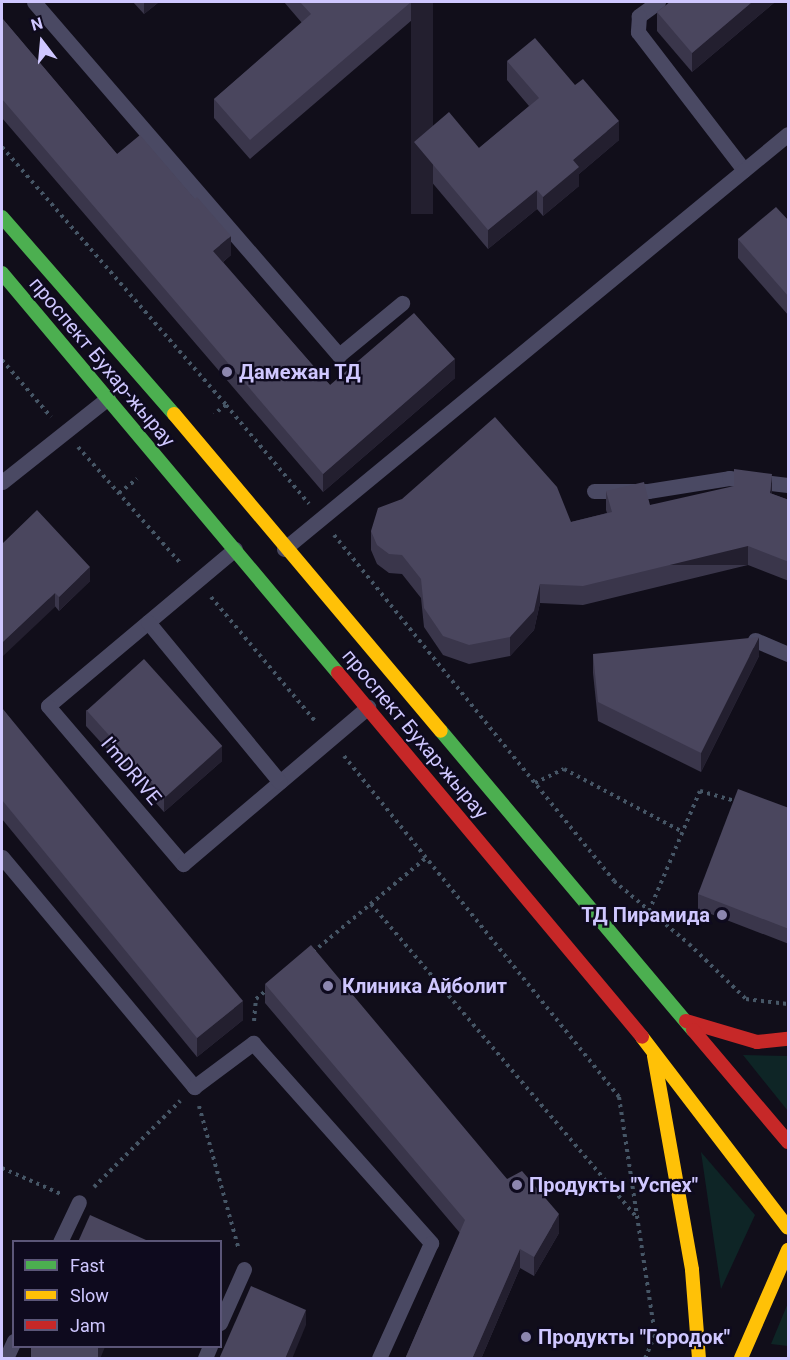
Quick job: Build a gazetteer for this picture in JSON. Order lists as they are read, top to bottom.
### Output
{
  "streets": {
    "main road": ["проспект Бухар-жырау"],
    "lane": ["I'mDRIVE"]
  },
  "crossings": [
    ["проспект Бухар-жырау", "I'mDRIVE"]
  ],
  "places": [
    "Дамежан ТД",
    "ТД Пирамида",
    "Клиника Айболит",
    "Продукты \"Успех\"",
    "Продукты \"Городок\""
  ],
  "legend": ["Fast", "Slow", "Jam"],
  "north": "top"
}
